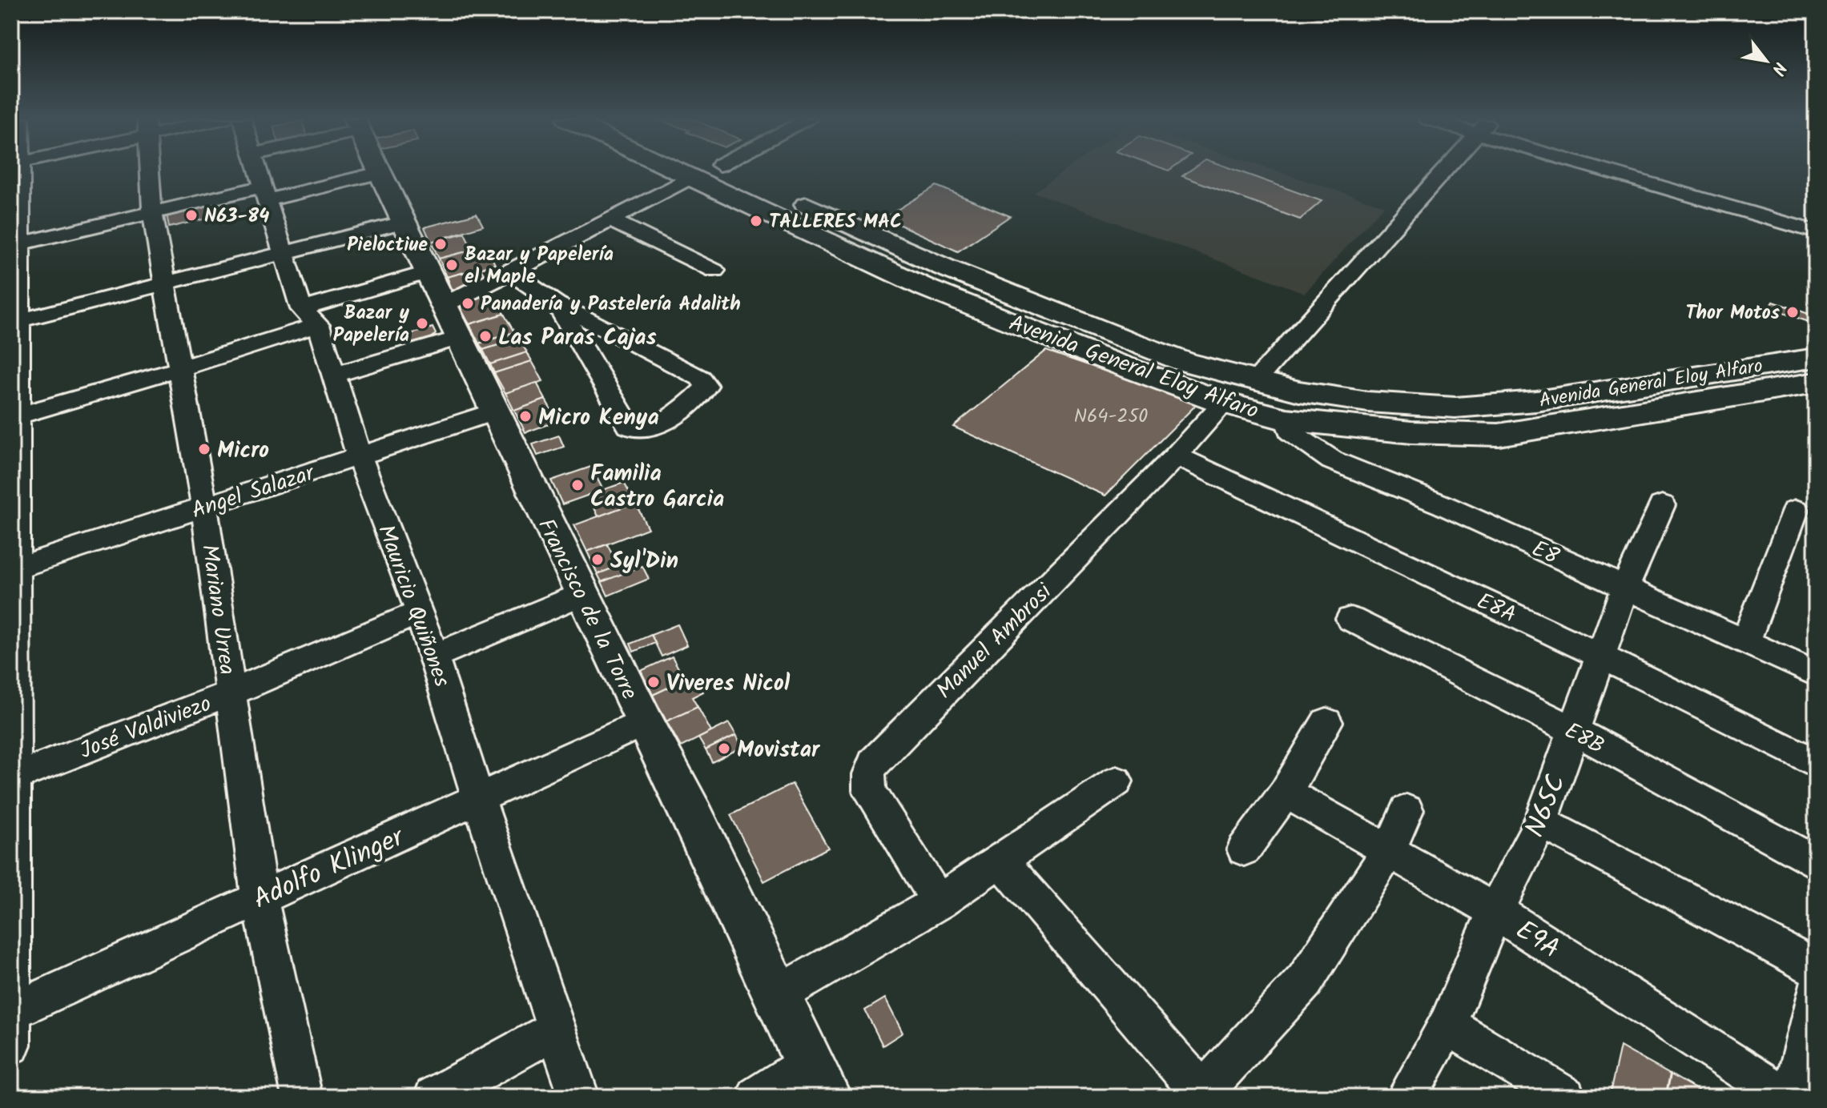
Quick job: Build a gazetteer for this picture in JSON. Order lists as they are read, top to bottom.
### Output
{
  "streets": {
    "main road": ["Avenida General Eloy Alfaro", "Francisco de la Torre"],
    "street": [
      "Angel Salazar",
      "E8",
      "Mauricio Quiñones",
      "E8A",
      "Mariano Urrea",
      "Manuel Ambrosi",
      "José Valdiviezo",
      "E8B",
      "N65C",
      "Adolfo Klinger",
      "E9A"
    ]
  },
  "crossings": [
    ["Avenida General Eloy Alfaro", "E8"],
    ["Avenida General Eloy Alfaro", "Manuel Ambrosi"],
    ["Angel Salazar", "Mauricio Quiñones"],
    ["Angel Salazar", "Francisco de la Torre"],
    ["Angel Salazar", "Mariano Urrea"],
    ["E8", "N65C"],
    ["Mauricio Quiñones", "José Valdiviezo"],
    ["Mauricio Quiñones", "Adolfo Klinger"],
    ["E8A", "Manuel Ambrosi"],
    ["E8A", "N65C"],
    ["Francisco de la Torre", "Adolfo Klinger"],
    ["Mariano Urrea", "José Valdiviezo"],
    ["Mariano Urrea", "Adolfo Klinger"],
    ["E8B", "N65C"],
    ["N65C", "E9A"]
  ],
  "places": [
    "N63-84",
    "TALLERES MAC",
    "Pieloctiue",
    "Bazar y Papelería el Maple",
    "Panadería y Pastelería Adalith",
    "Thor Motos",
    "Bazar y Papelería",
    "Las Paras Cajas",
    "Micro Kenya",
    "Micro",
    "Familia Castro Garcia",
    "Syl'Din",
    "Viveres Nicol",
    "Movistar"
  ],
  "house_numbers": ["N64-250"],
  "north": "bottom right"
}
